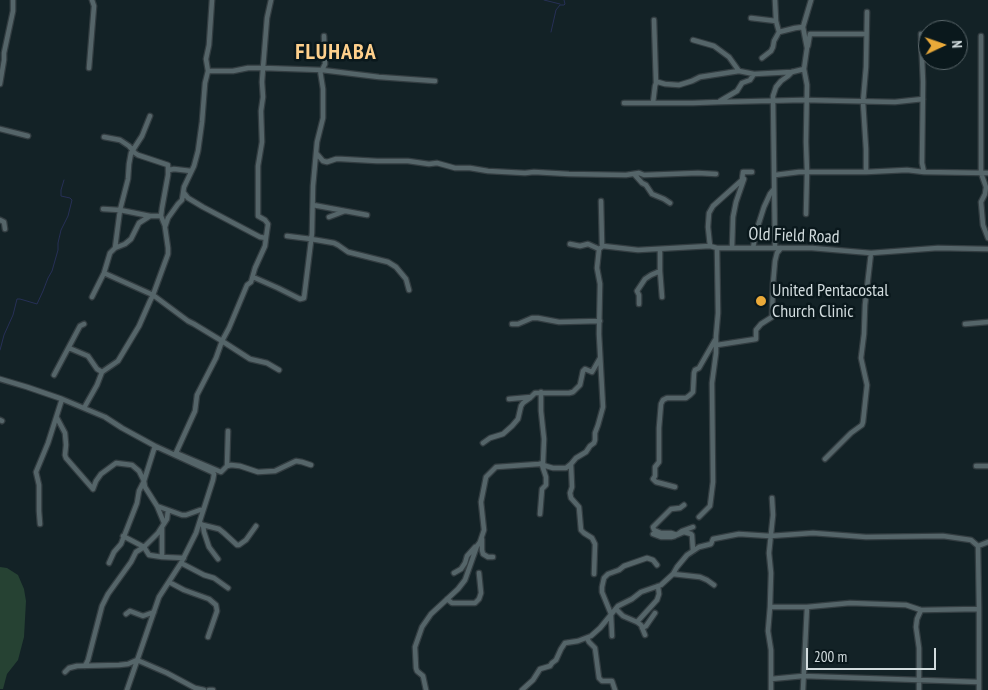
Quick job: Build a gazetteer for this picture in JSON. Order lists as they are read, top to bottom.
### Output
{
  "streets": {
    "street": ["Old Field Road"]
  },
  "districts": ["FLUHABA"],
  "places": ["United Pentacostal Church Clinic"],
  "scale_bar": "200 m",
  "north": "right"
}
